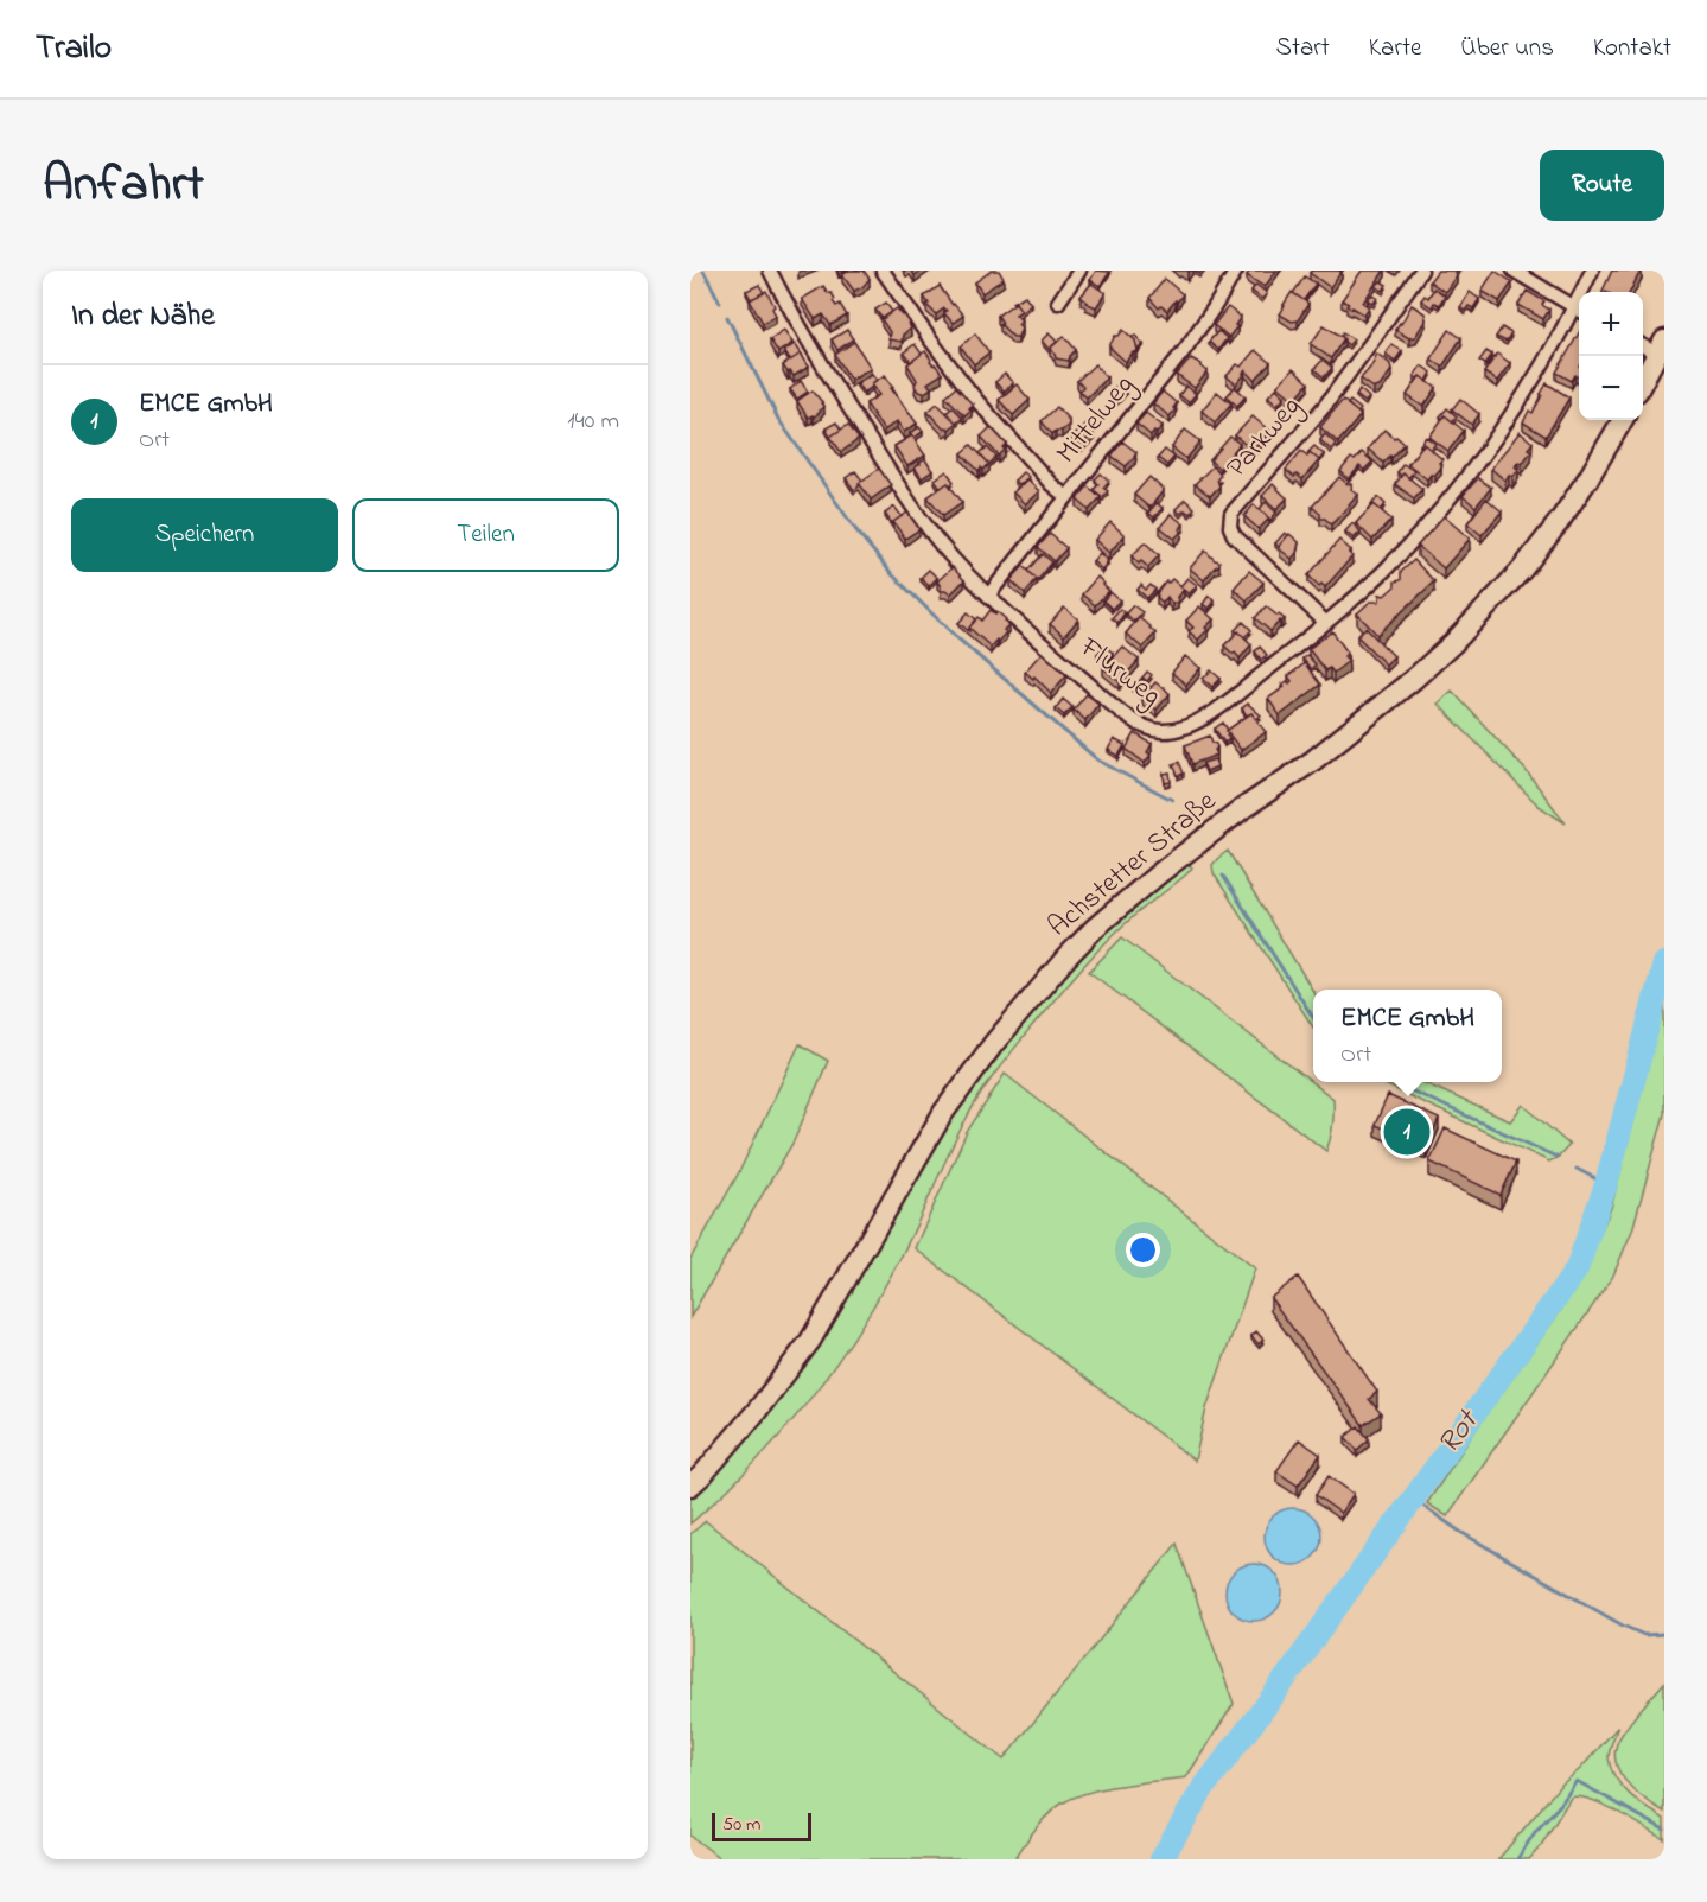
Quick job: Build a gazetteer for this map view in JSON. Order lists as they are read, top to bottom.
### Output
{
  "streets": {
    "main road": ["Achstetter Straße"],
    "street": ["Mittelweg", "Parkweg", "Flurweg"]
  },
  "crossings": [
    ["Mittelweg", "Flurweg"],
    ["Parkweg", "Flurweg"]
  ],
  "water": ["Rot"],
  "scale_bar": "50 m",
  "page": {
    "header": "Trailo",
    "nav": [
      "Start",
      "Karte",
      "Über uns",
      "Kontakt"
    ],
    "title": "Anfahrt",
    "buttons": [
      "Route",
      ["Speichern", "Teilen"]
    ],
    "heading": "In der Nähe",
    "map_buttons": ["+", "−"],
    "list": [
      {
        "mark": "1",
        "name": "EMCE GmbH",
        "note": "Ort",
        "value": "140 m"
      }
    ],
    "popup": ["EMCE GmbH", "Ort"],
    "pins": "1",
    "scale": "50 m"
  }
}
